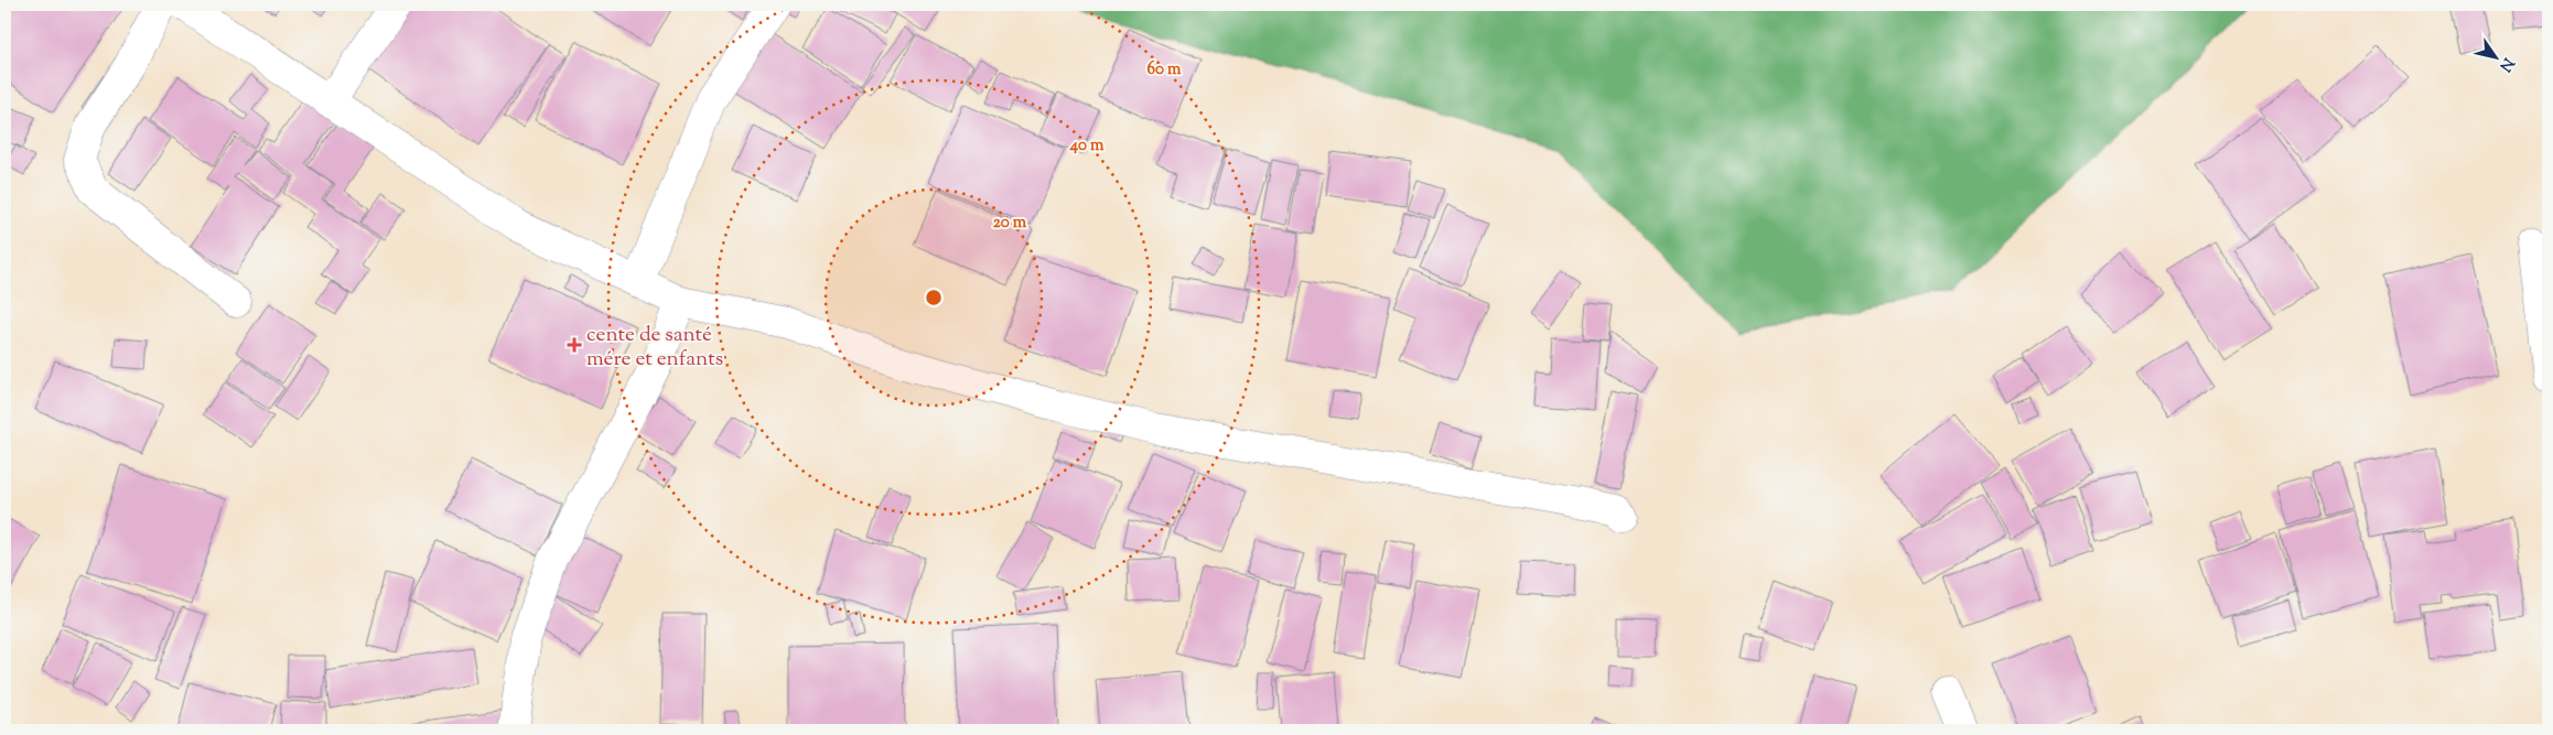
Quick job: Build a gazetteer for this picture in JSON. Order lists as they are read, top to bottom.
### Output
{
  "places": {
    "health": ["cente de santé mére et enfants"]
  },
  "north": "bottom right",
  "rings": ["60 m", "40 m", "20 m"]
}
